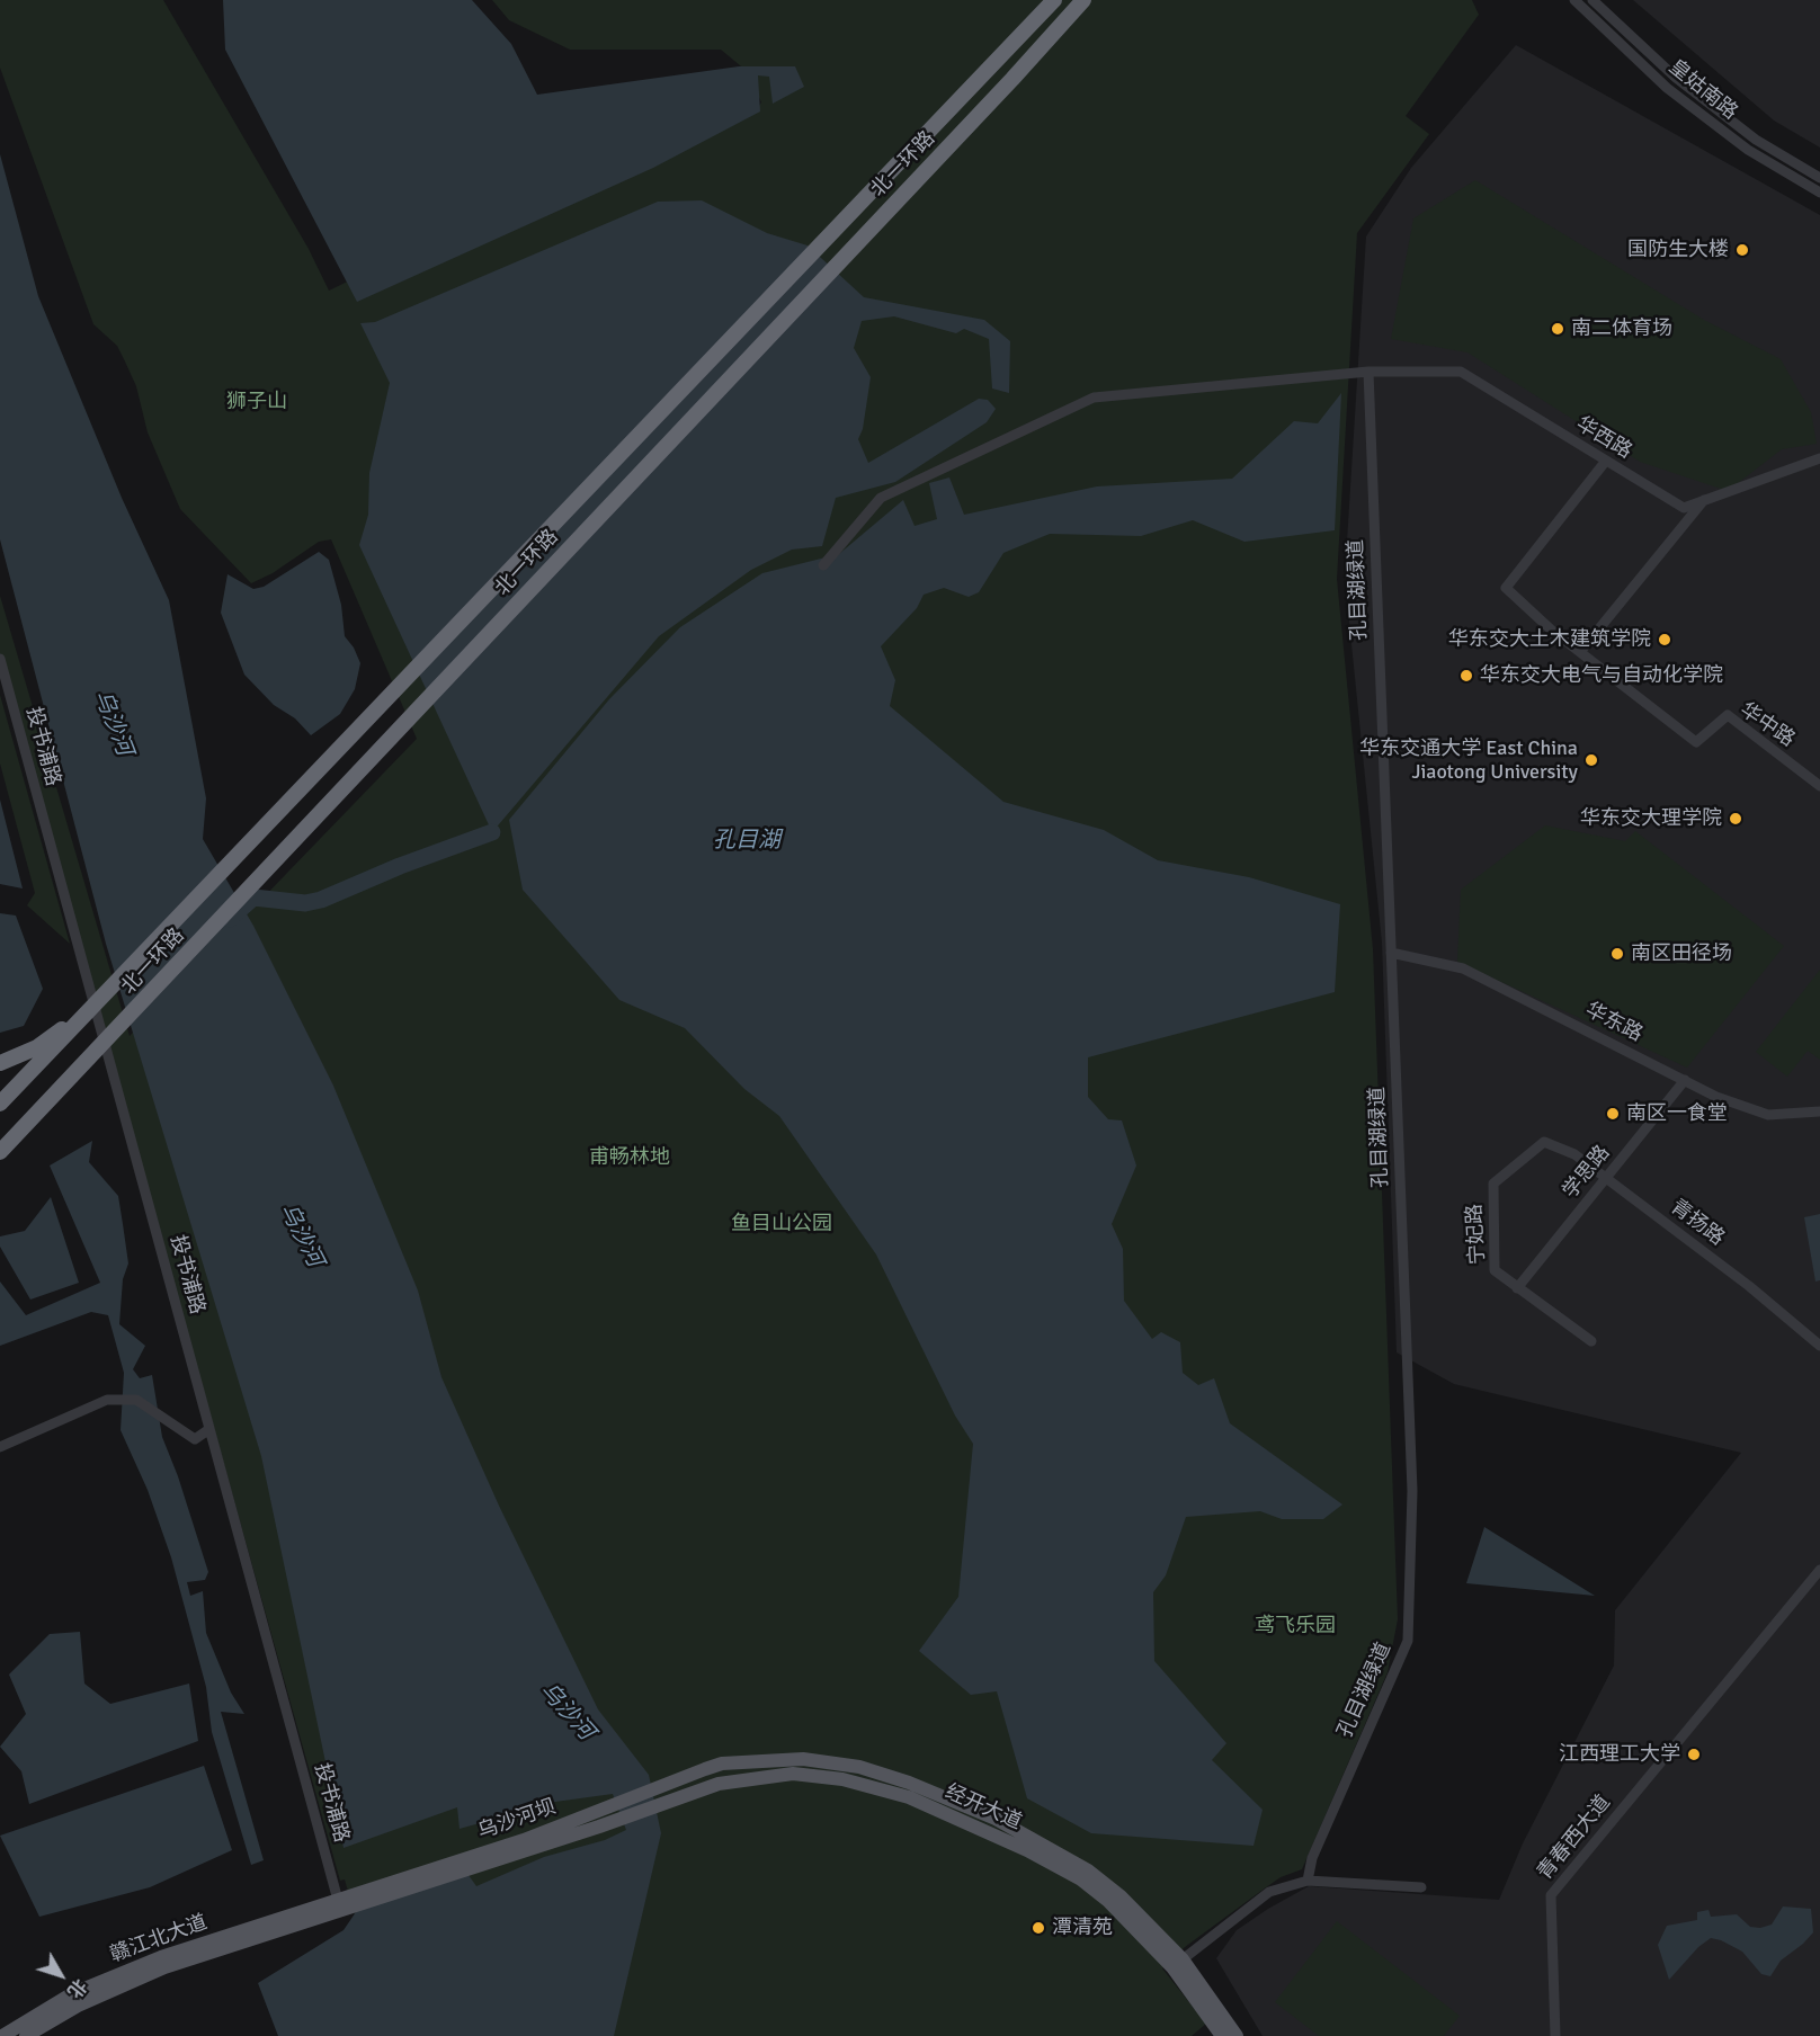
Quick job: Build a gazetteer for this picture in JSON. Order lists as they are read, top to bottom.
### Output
{
  "streets": {
    "highway": ["北一环路"],
    "main road": ["经开大道", "乌沙河坝", "赣江北大道"],
    "street": [
      "皇姑南路",
      "华西路",
      "孔目湖绿道",
      "华中路",
      "投书浦路",
      "华东路",
      "学思路",
      "青扬路",
      "宁妃路",
      "青春西大道"
    ]
  },
  "crossings": [
    ["华西路", "孔目湖绿道"],
    ["华西路", "华中路"],
    ["孔目湖绿道", "华东路"],
    ["投书浦路", "乌沙河坝"],
    ["投书浦路", "赣江北大道"],
    ["华东路", "学思路"],
    ["学思路", "青扬路"],
    ["学思路", "宁妃路"],
    ["青扬路", "宁妃路"],
    ["经开大道", "乌沙河坝"],
    ["乌沙河坝", "赣江北大道"]
  ],
  "water": ["乌沙河", "孔目湖"],
  "parks": [
    "狮子山",
    "甫畅林地",
    "鱼目山公园",
    "鸢飞乐园"
  ],
  "places": [
    "国防生大楼",
    "南二体育场",
    "华东交大土木建筑学院",
    "华东交大电气与自动化学院",
    "华东交通大学 East China Jiaotong University",
    "华东交大理学院",
    "南区田径场",
    "南区一食堂",
    "江西理工大学",
    "潭清苑"
  ],
  "north": "bottom right"
}
